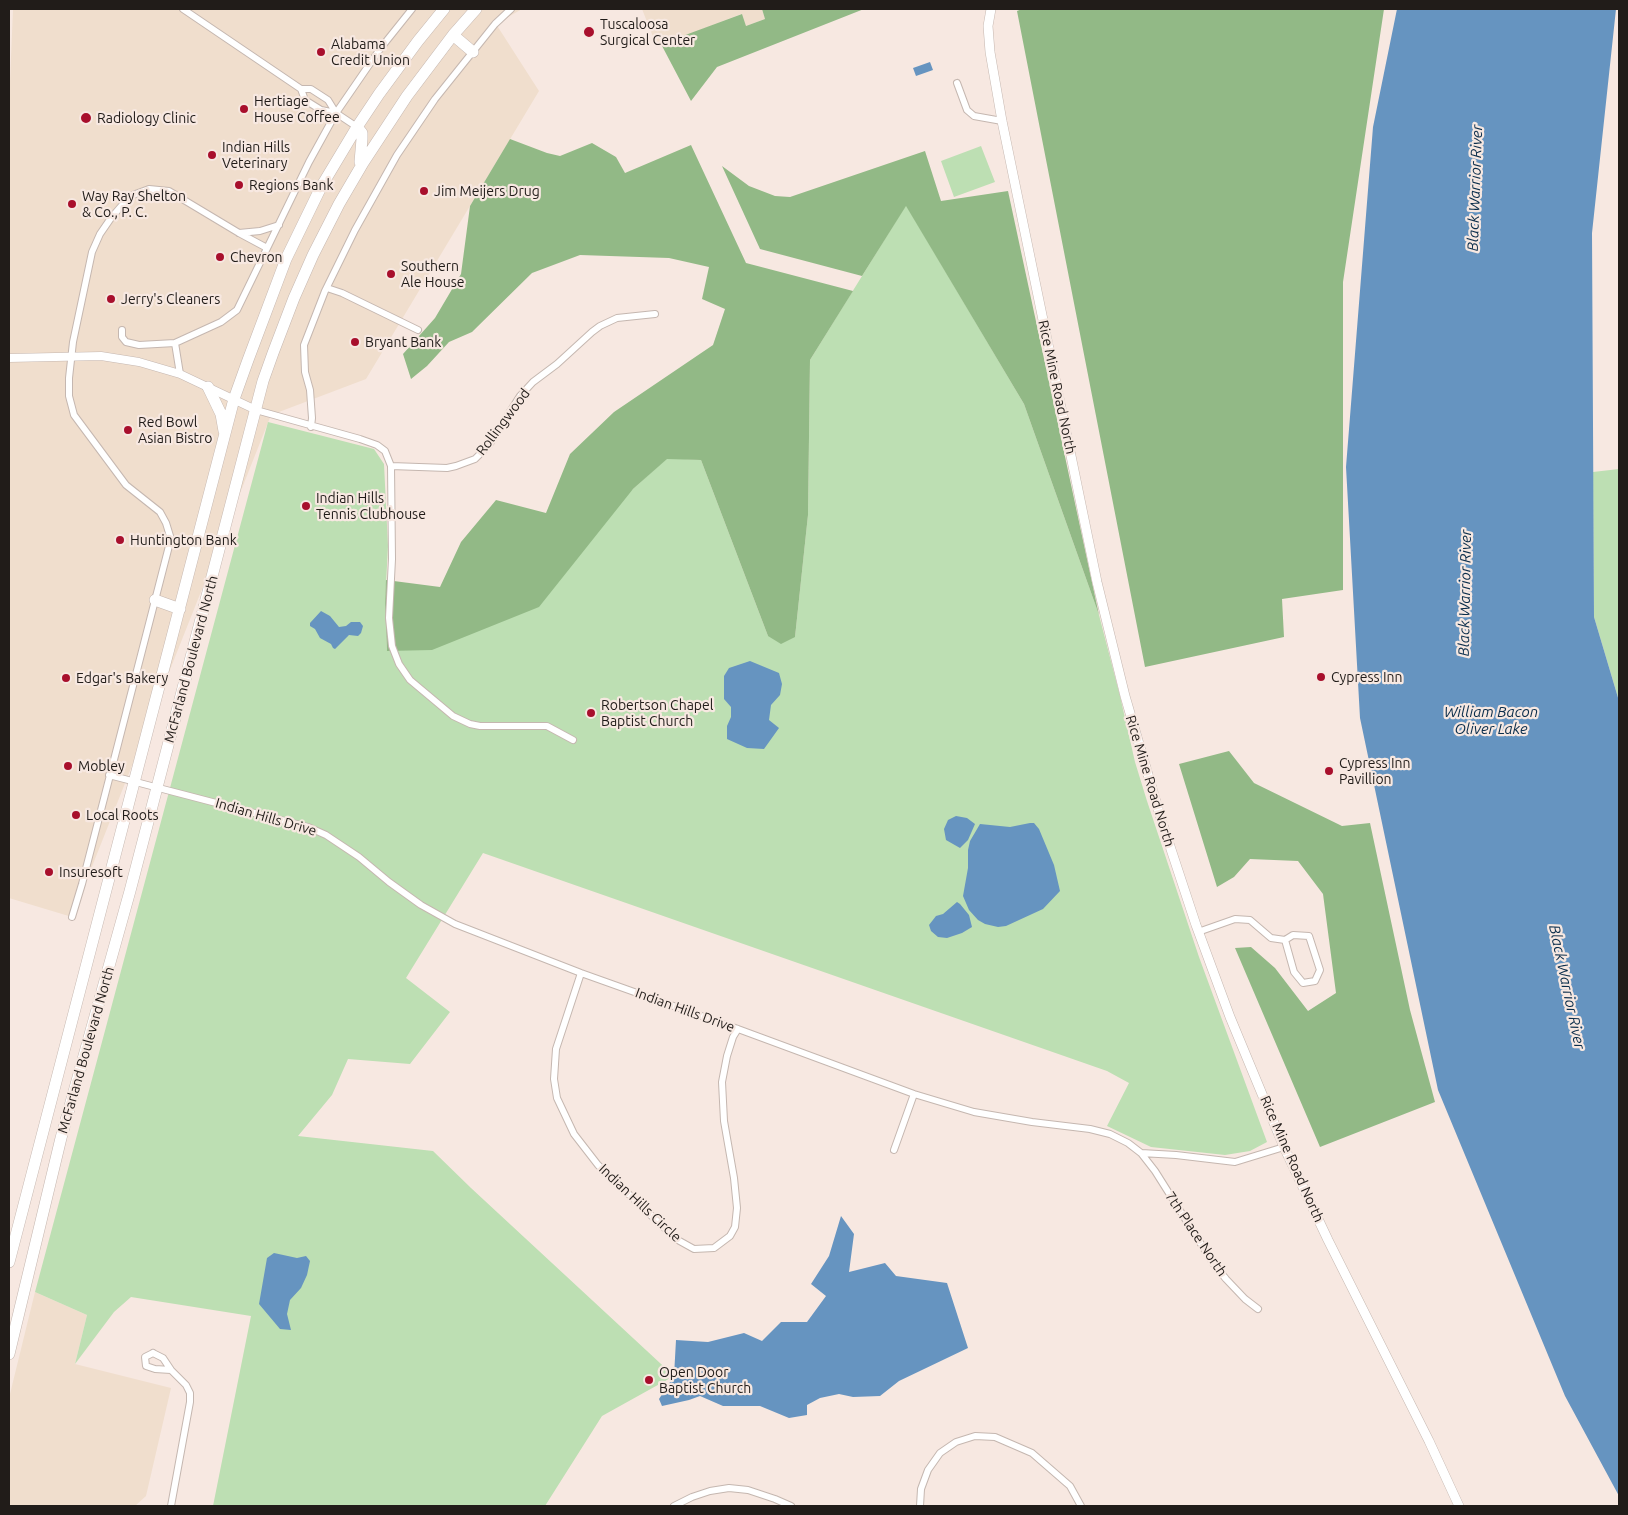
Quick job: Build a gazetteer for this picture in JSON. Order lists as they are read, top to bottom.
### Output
{
  "streets": {
    "highway": ["McFarland Boulevard North"],
    "main road": ["Rice Mine Road North"],
    "street": [
      "Rollingwood",
      "Indian Hills Drive",
      "Indian Hills Circle",
      "7th Place North"
    ]
  },
  "crossings": [
    ["McFarland Boulevard North", "Indian Hills Drive"],
    ["Indian Hills Drive", "Indian Hills Circle"],
    ["Indian Hills Drive", "7th Place North"]
  ],
  "water": ["Black Warrior River", "William Bacon Oliver Lake"],
  "places": [
    "Tuscaloosa Surgical Center",
    "Alabama Credit Union",
    "Hertiage House Coffee",
    "Radiology Clinic",
    "Indian Hills Veterinary",
    "Regions Bank",
    "Jim Meijers Drug",
    "Way Ray Shelton & Co., P. C.",
    "Chevron",
    "Southern Ale House",
    "Jerry's Cleaners",
    "Bryant Bank",
    "Red Bowl Asian Bistro",
    "Indian Hills Tennis Clubhouse",
    "Huntington Bank",
    "Cypress Inn",
    "Edgar's Bakery",
    "Robertson Chapel Baptist Church",
    "Mobley",
    "Cypress Inn Pavillion",
    "Local Roots",
    "Insuresoft",
    "Open Door Baptist Church"
  ]
}
